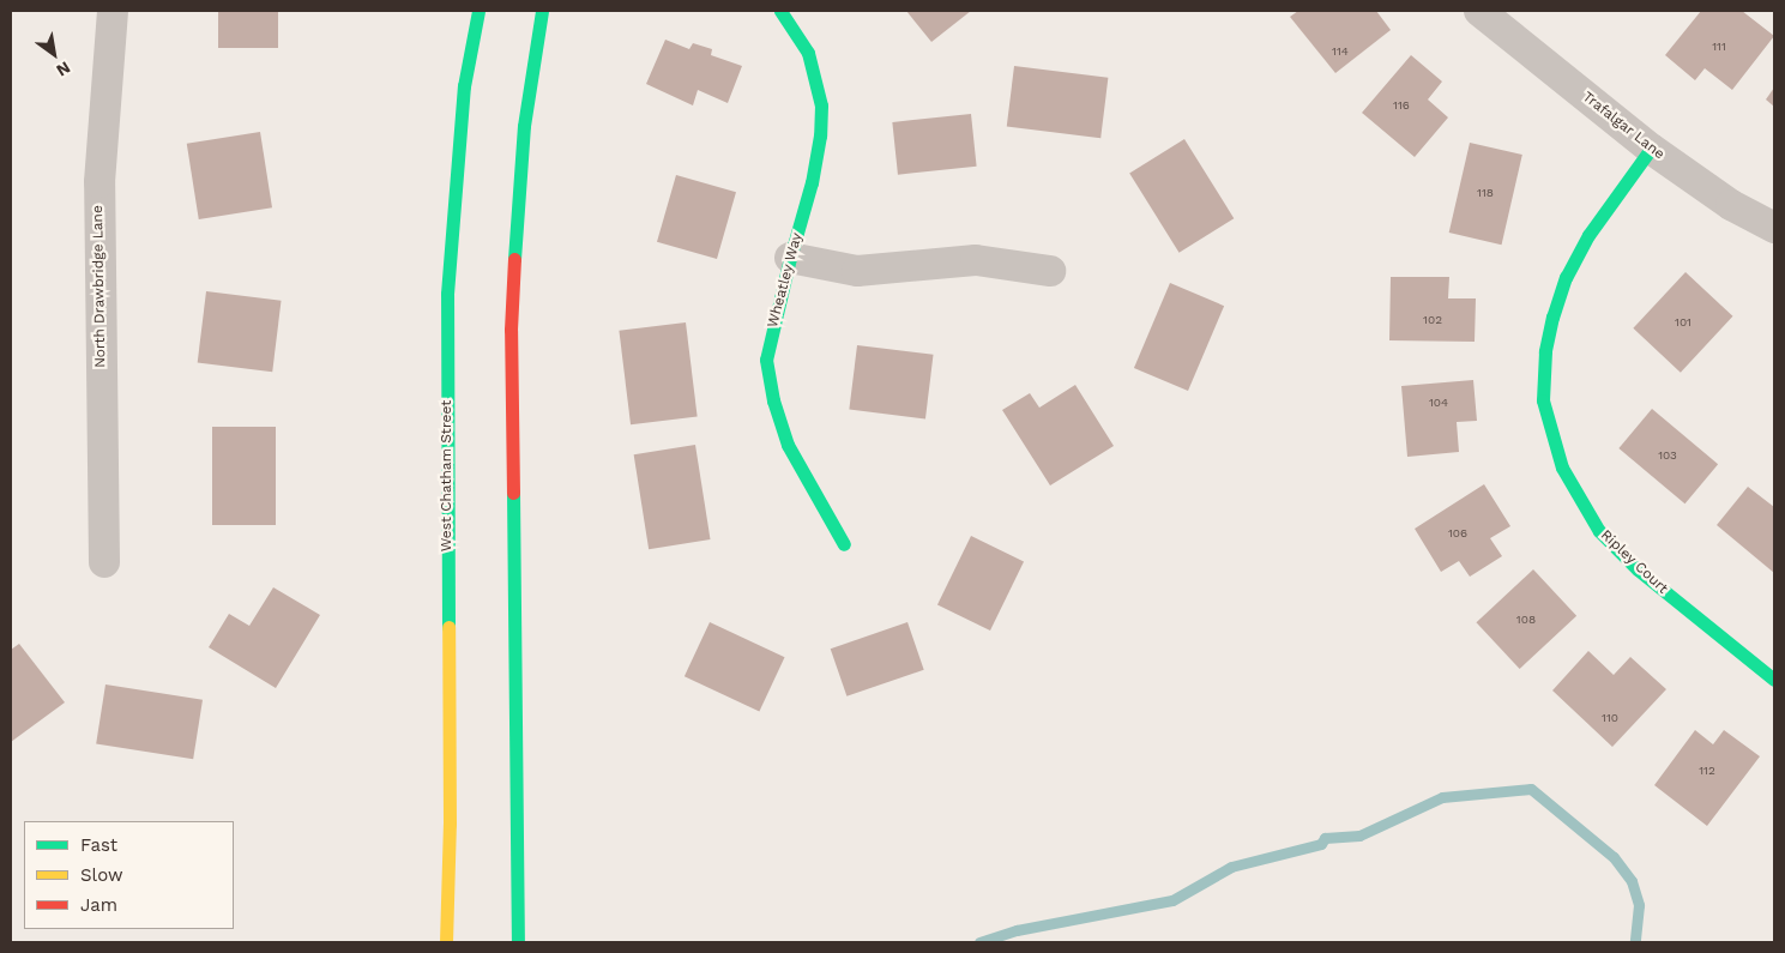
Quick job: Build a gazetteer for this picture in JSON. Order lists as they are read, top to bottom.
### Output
{
  "streets": {
    "street": [
      "Trafalgar Lane",
      "Wheatley Way",
      "North Drawbridge Lane",
      "West Chatham Street",
      "Ripley Court"
    ]
  },
  "crossings": [
    ["Trafalgar Lane", "Ripley Court"]
  ],
  "house_numbers": [
    "111",
    "114",
    "116",
    "118",
    "102",
    "101",
    "104",
    "103",
    "106",
    "108",
    "110",
    "112"
  ],
  "legend": ["Fast", "Slow", "Jam"],
  "north": "bottom right"
}
